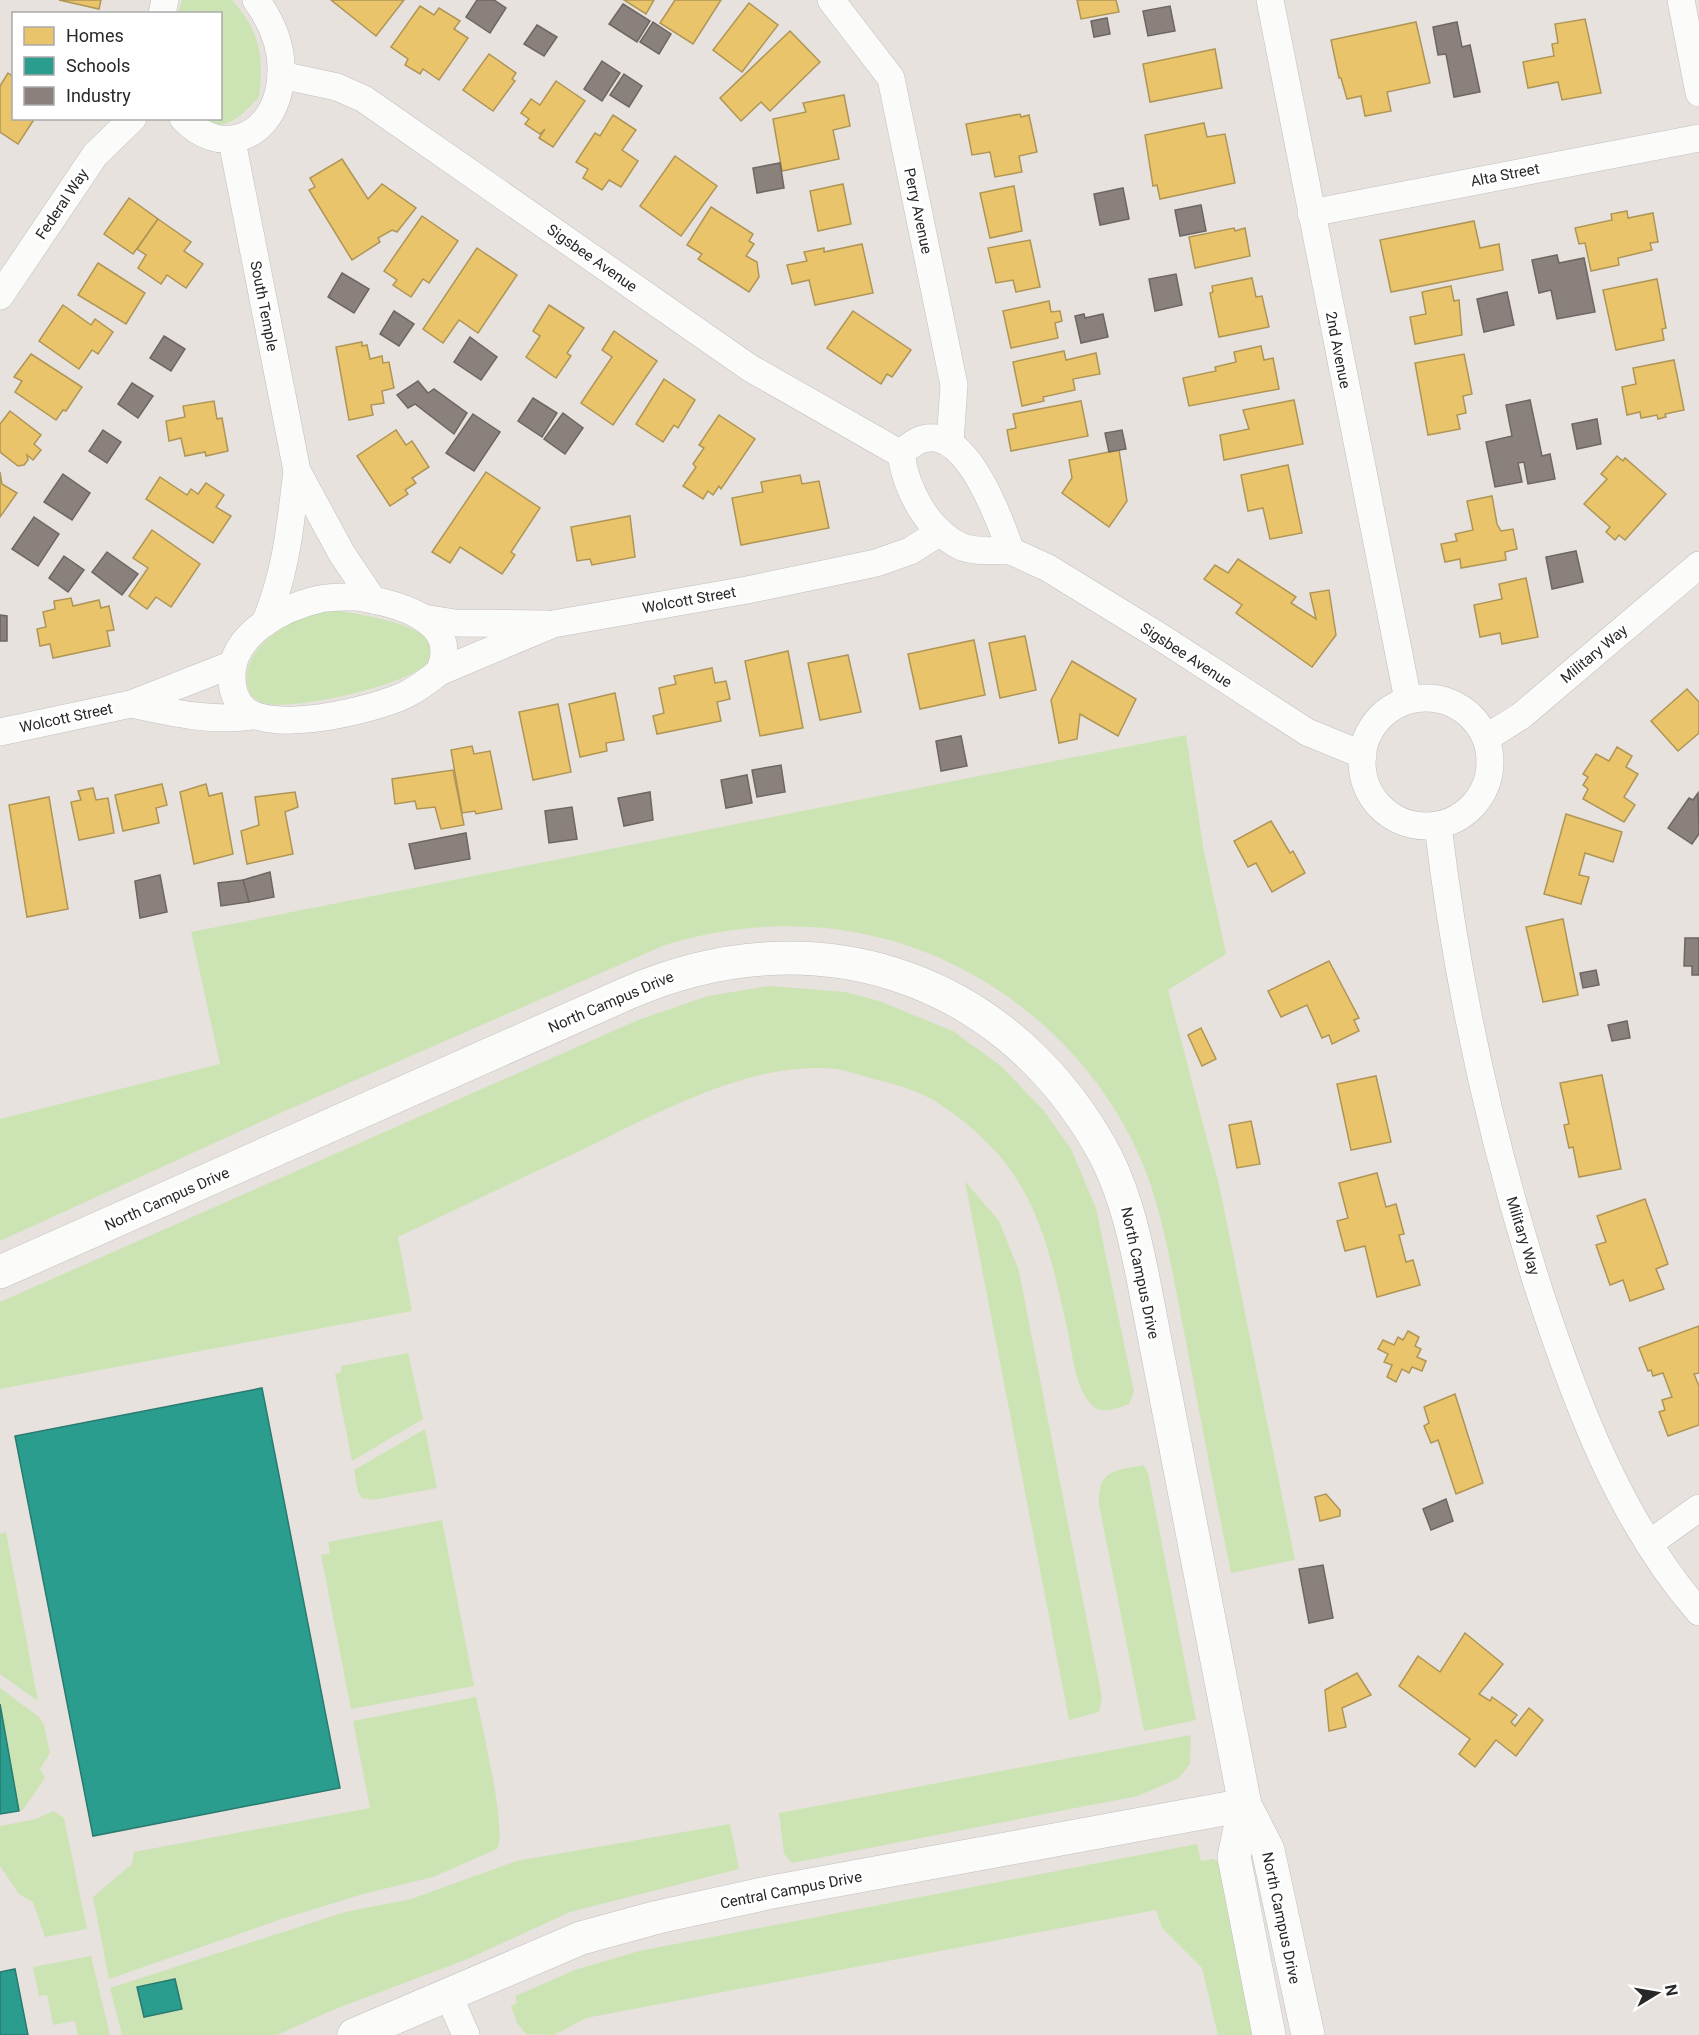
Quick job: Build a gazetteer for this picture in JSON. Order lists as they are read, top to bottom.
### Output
{
  "streets": {
    "main road": ["North Campus Drive", "Central Campus Drive"],
    "street": [
      "Alta Street",
      "Federal Way",
      "Perry Avenue",
      "Sigsbee Avenue",
      "South Temple",
      "2nd Avenue",
      "Wolcott Street",
      "Military Way"
    ]
  },
  "crossings": [
    ["Alta Street", "2nd Avenue"],
    ["Sigsbee Avenue", "2nd Avenue"],
    ["Sigsbee Avenue", "Wolcott Street"],
    ["Sigsbee Avenue", "Military Way"],
    ["2nd Avenue", "Military Way"],
    ["North Campus Drive", "Central Campus Drive"]
  ],
  "legend": ["Homes", "Schools", "Industry"],
  "north": "right"
}
